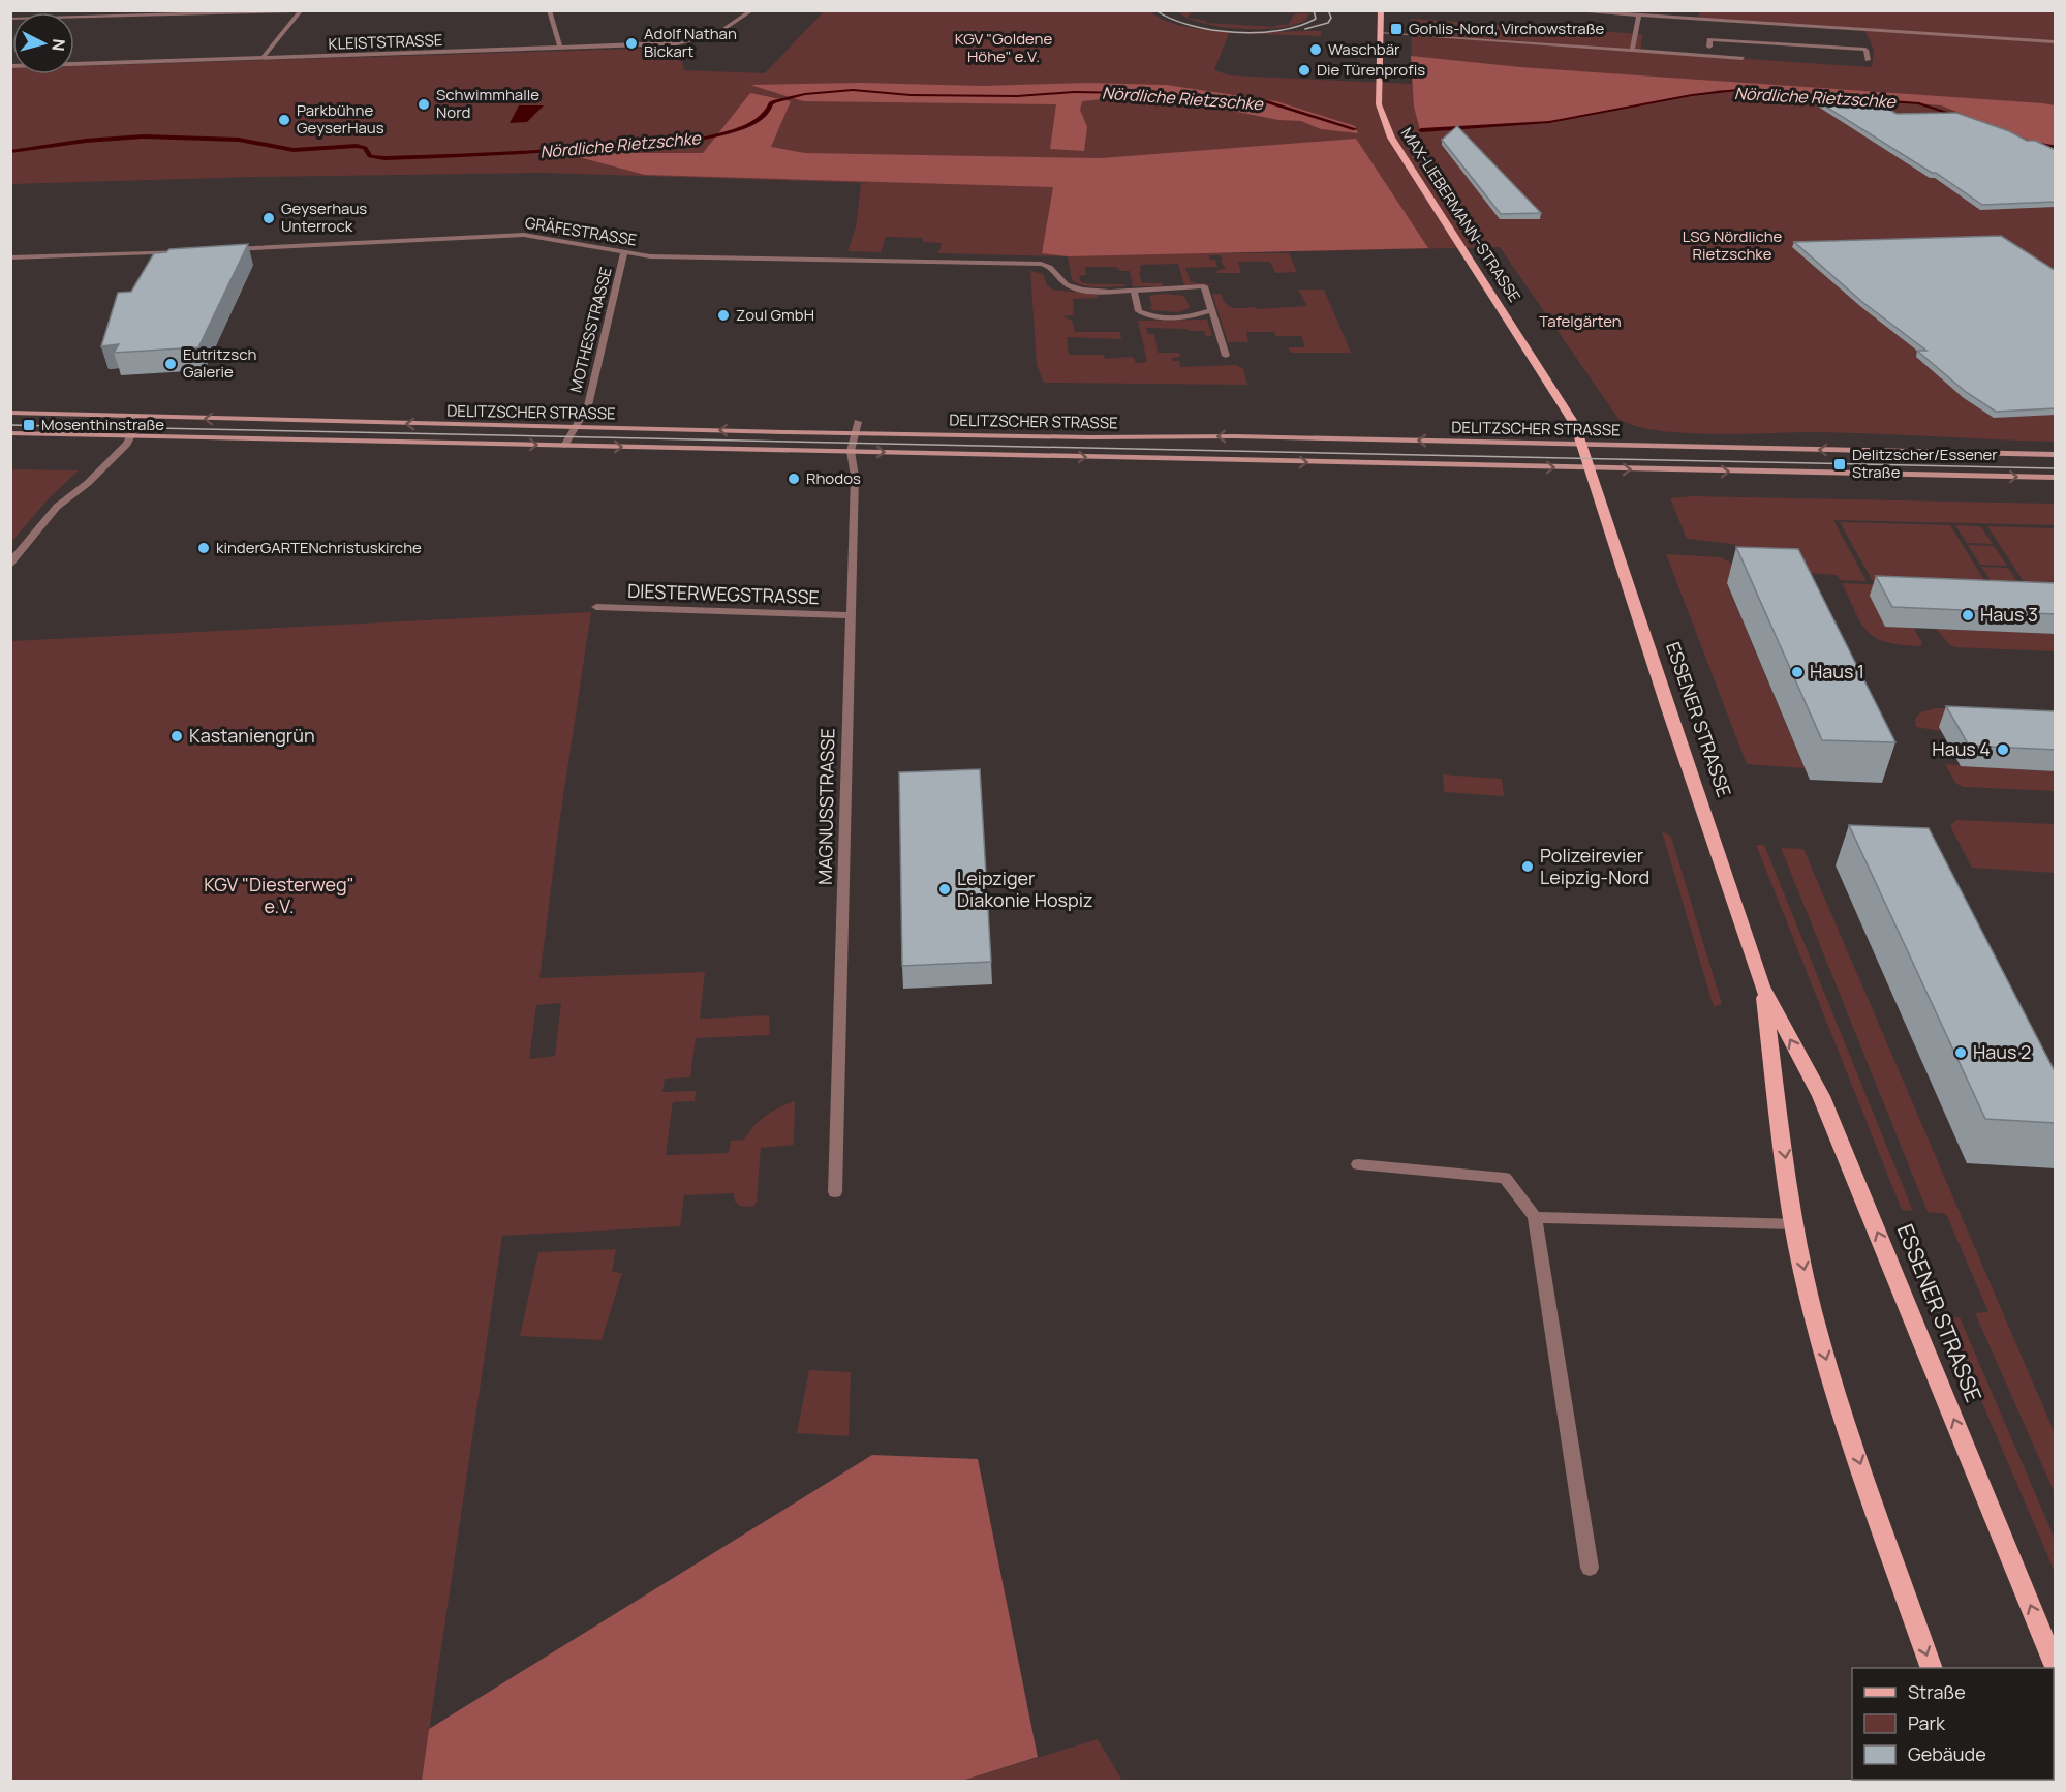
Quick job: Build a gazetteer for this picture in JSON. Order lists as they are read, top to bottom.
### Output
{
  "streets": {
    "main road": ["MAX-LIEBERMANN-STRASSE", "DELITZSCHER STRASSE", "ESSENER STRASSE"],
    "street": [
      "KLEISTSTRASSE",
      "GRÄFESTRASSE",
      "MOTHESSTRASSE",
      "DIESTERWEGSTRASSE",
      "MAGNUSSTRASSE"
    ]
  },
  "crossings": [
    ["MAX-LIEBERMANN-STRASSE", "DELITZSCHER STRASSE"],
    ["MAX-LIEBERMANN-STRASSE", "ESSENER STRASSE"],
    ["GRÄFESTRASSE", "MOTHESSTRASSE"],
    ["MOTHESSTRASSE", "DELITZSCHER STRASSE"],
    ["DELITZSCHER STRASSE", "ESSENER STRASSE"],
    ["DELITZSCHER STRASSE", "MAGNUSSTRASSE"],
    ["DIESTERWEGSTRASSE", "MAGNUSSTRASSE"]
  ],
  "water": ["Nördliche Rietzschke"],
  "parks": [
    "KGV \"Goldene Höhe\" e.V.",
    "LSG Nördliche Rietzschke",
    "Tafelgärten",
    "KGV \"Diesterweg\" e.V."
  ],
  "places": {
    "transit": ["Gohlis-Nord, Virchowstraße", "Mosenthinstraße", "Delitzscher/Essener Straße"],
    "other": [
      "Adolf Nathan Bickart",
      "Waschbär",
      "Die Türenprofis",
      "Schwimmhalle Nord",
      "Parkbühne GeyserHaus",
      "Geyserhaus Unterrock",
      "Zoul GmbH",
      "Eutritzsch Galerie",
      "Rhodos",
      "kinderGARTENchristuskirche",
      "Haus 3",
      "Haus 1",
      "Kastaniengrün",
      "Haus 4",
      "Polizeirevier Leipzig-Nord",
      "Leipziger Diakonie Hospiz",
      "Haus 2"
    ]
  },
  "legend": ["Straße", "Park", "Gebäude"],
  "north": "right"
}
